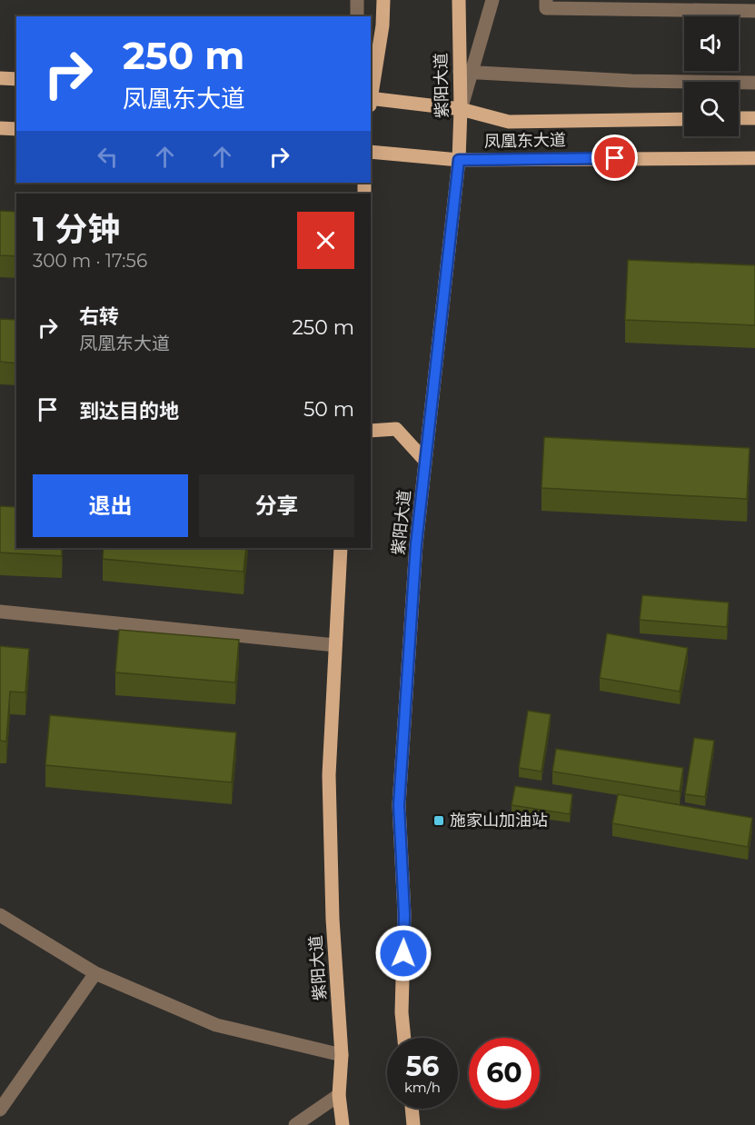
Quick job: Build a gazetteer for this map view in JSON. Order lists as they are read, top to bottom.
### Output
{
  "streets": {
    "main road": ["紫阳大道", "凤凰东大道"]
  },
  "crossings": [
    ["紫阳大道", "凤凰东大道"]
  ],
  "places": {
    "transit": ["施家山加油站"]
  },
  "page": {
    "turn": ["250 m", "凤凰东大道"],
    "heading": ["1 分钟", "300 m · 17:56"],
    "list": [
      {
        "name": "右转",
        "note": "凤凰东大道",
        "value": "250 m"
      },
      {
        "name": "到达目的地",
        "value": "50 m"
      }
    ],
    "buttons": ["退出", "分享"],
    "speed": "56 km/h",
    "limit": "60"
  }
}
